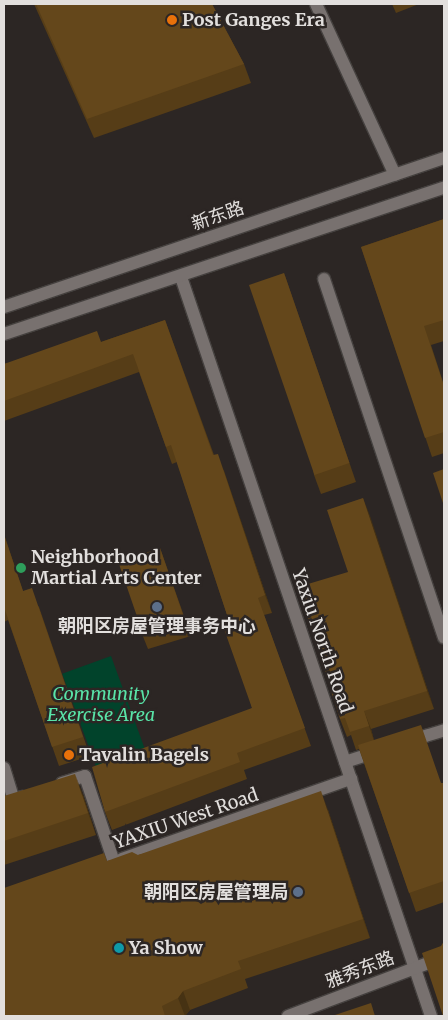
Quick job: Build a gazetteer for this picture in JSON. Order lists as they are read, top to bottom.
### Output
{
  "streets": {
    "street": [
      "新东路",
      "Yaxiu North Road",
      "YAXIU West Road",
      "雅秀东路"
    ]
  },
  "crossings": [
    ["Yaxiu North Road", "YAXIU West Road"],
    ["Yaxiu North Road", "雅秀东路"]
  ],
  "parks": ["Community Exercise Area"],
  "places": [
    "Post Ganges Era",
    "Neighborhood Martial Arts Center",
    "朝阳区房屋管理事务中心",
    "Tavalin Bagels",
    "朝阳区房屋管理局",
    "Ya Show"
  ]
}
